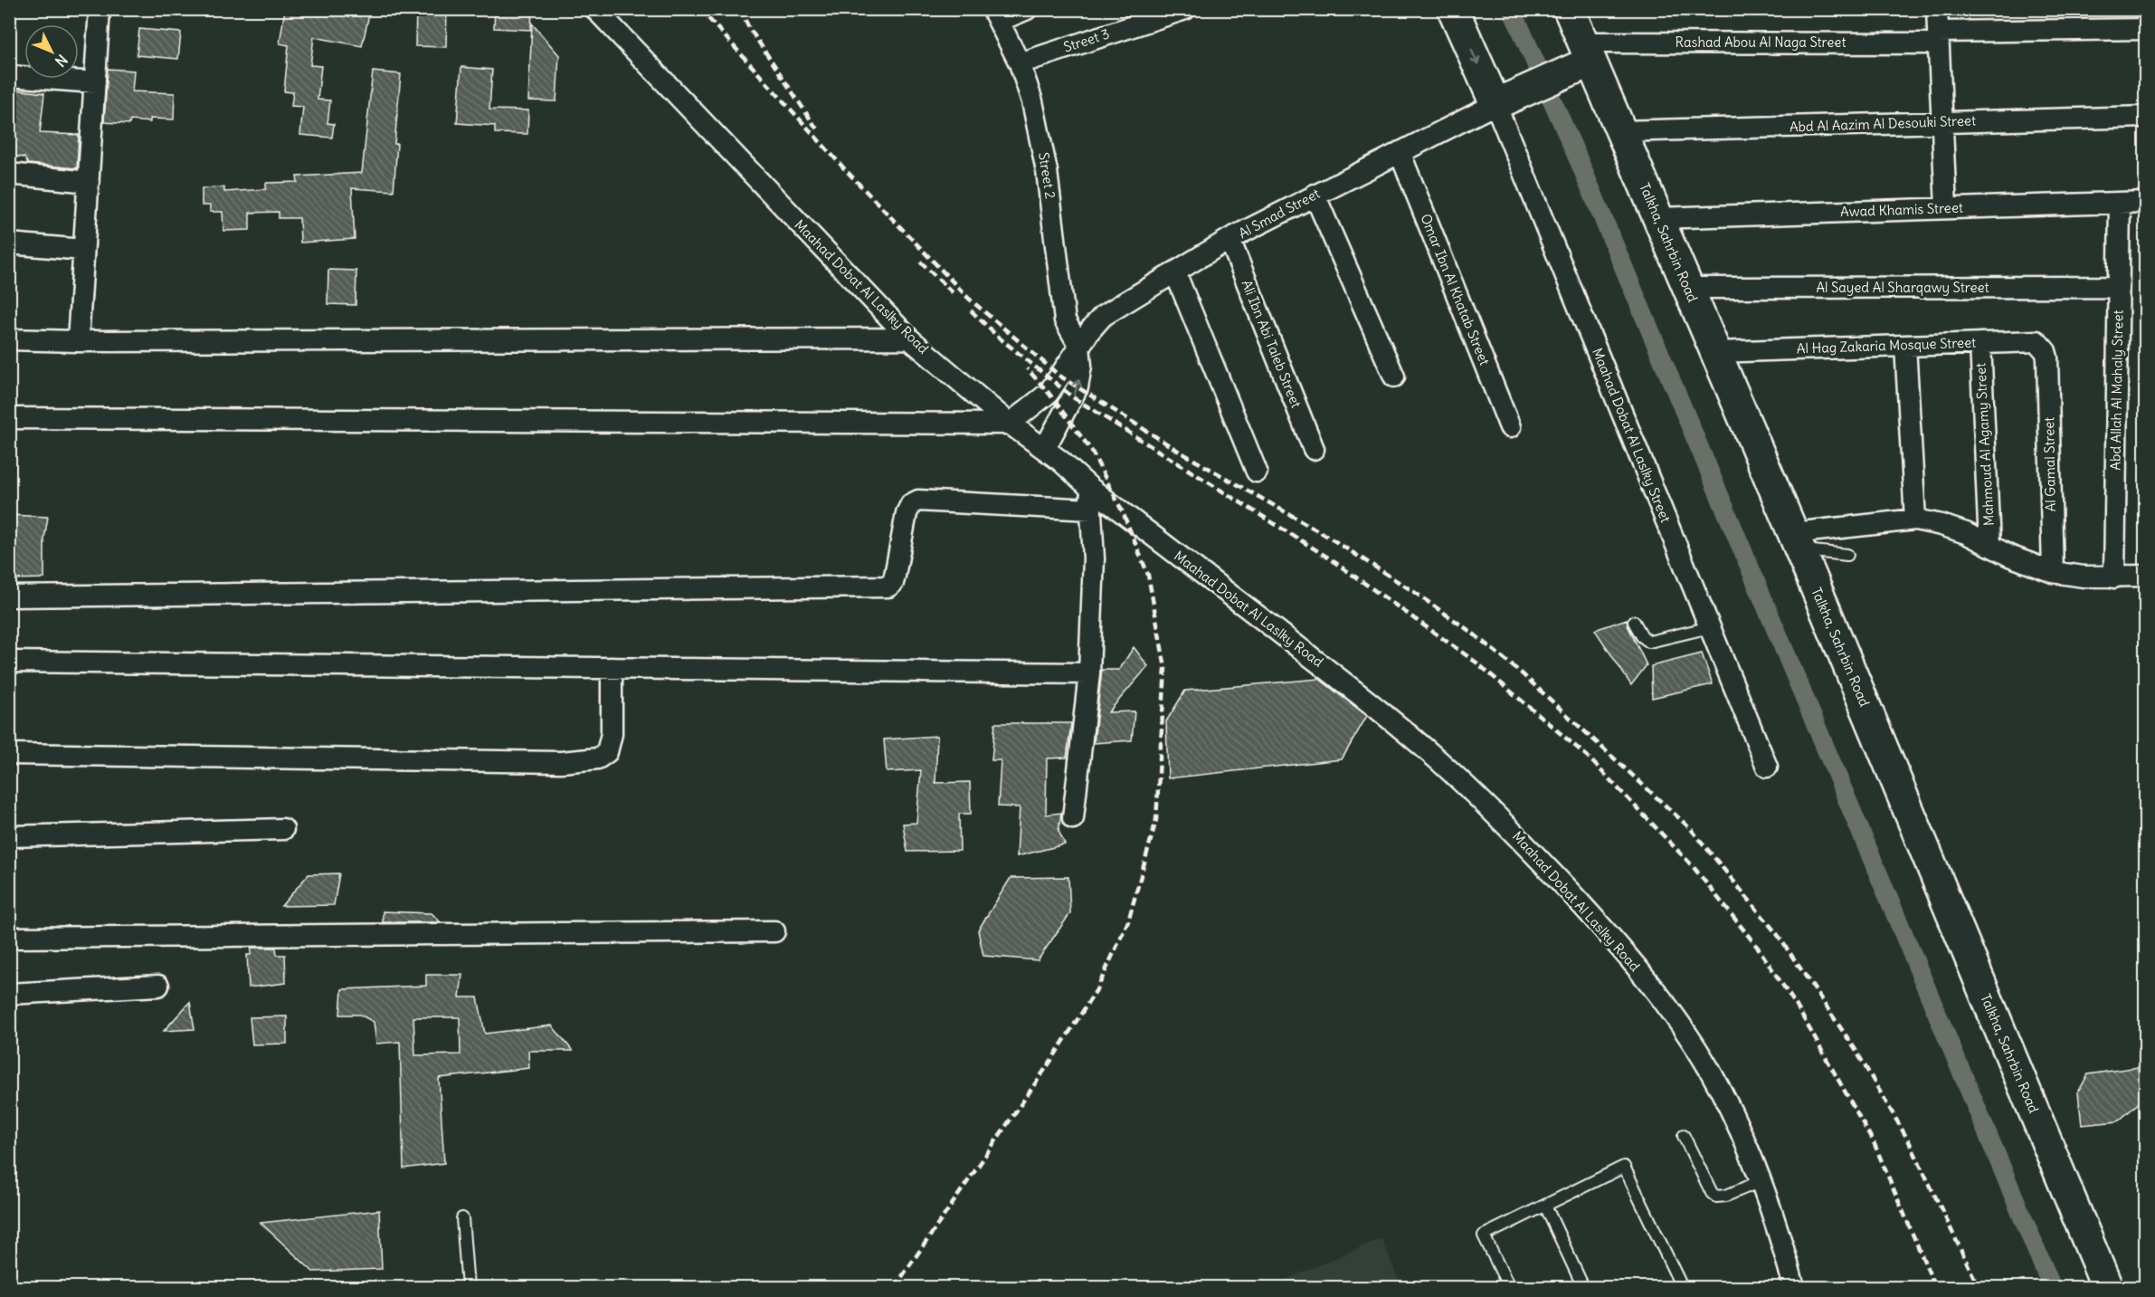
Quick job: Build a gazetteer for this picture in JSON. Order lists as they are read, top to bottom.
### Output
{
  "streets": {
    "main road": ["Talkha, Sahrbin Road"],
    "street": [
      "Street 3",
      "Rashad Abou Al Naga Street",
      "Abd Al Aazim Al Desouki Street",
      "Street 2",
      "Awad Khamis Street",
      "Al Smad Street",
      "Maahad Dobat Al Laslky Road",
      "Al Sayed Al Sharqawy Street",
      "Omar Ibn Al Khatab Street",
      "Ali Ibn Abi Taleb Street",
      "Al Hag Zakaria Mosque Street",
      "Abd Allah Al Mahaly Street",
      "Maahad Dobat Al Laslky Street",
      "Mahmoud Al Agamy Street",
      "Al Gamal Street"
    ]
  },
  "crossings": [
    ["Street 3", "Street 2"],
    ["Rashad Abou Al Naga Street", "Talkha, Sahrbin Road"],
    ["Abd Al Aazim Al Desouki Street", "Talkha, Sahrbin Road"],
    ["Street 2", "Al Smad Street"],
    ["Awad Khamis Street", "Talkha, Sahrbin Road"],
    ["Awad Khamis Street", "Abd Allah Al Mahaly Street"],
    ["Al Smad Street", "Maahad Dobat Al Laslky Road"],
    ["Al Smad Street", "Omar Ibn Al Khatab Street"],
    ["Al Smad Street", "Ali Ibn Abi Taleb Street"],
    ["Al Smad Street", "Maahad Dobat Al Laslky Street"],
    ["Talkha, Sahrbin Road", "Al Sayed Al Sharqawy Street"],
    ["Talkha, Sahrbin Road", "Al Hag Zakaria Mosque Street"],
    ["Al Sayed Al Sharqawy Street", "Abd Allah Al Mahaly Street"],
    ["Al Hag Zakaria Mosque Street", "Mahmoud Al Agamy Street"],
    ["Al Hag Zakaria Mosque Street", "Al Gamal Street"]
  ],
  "north": "bottom right"
}
